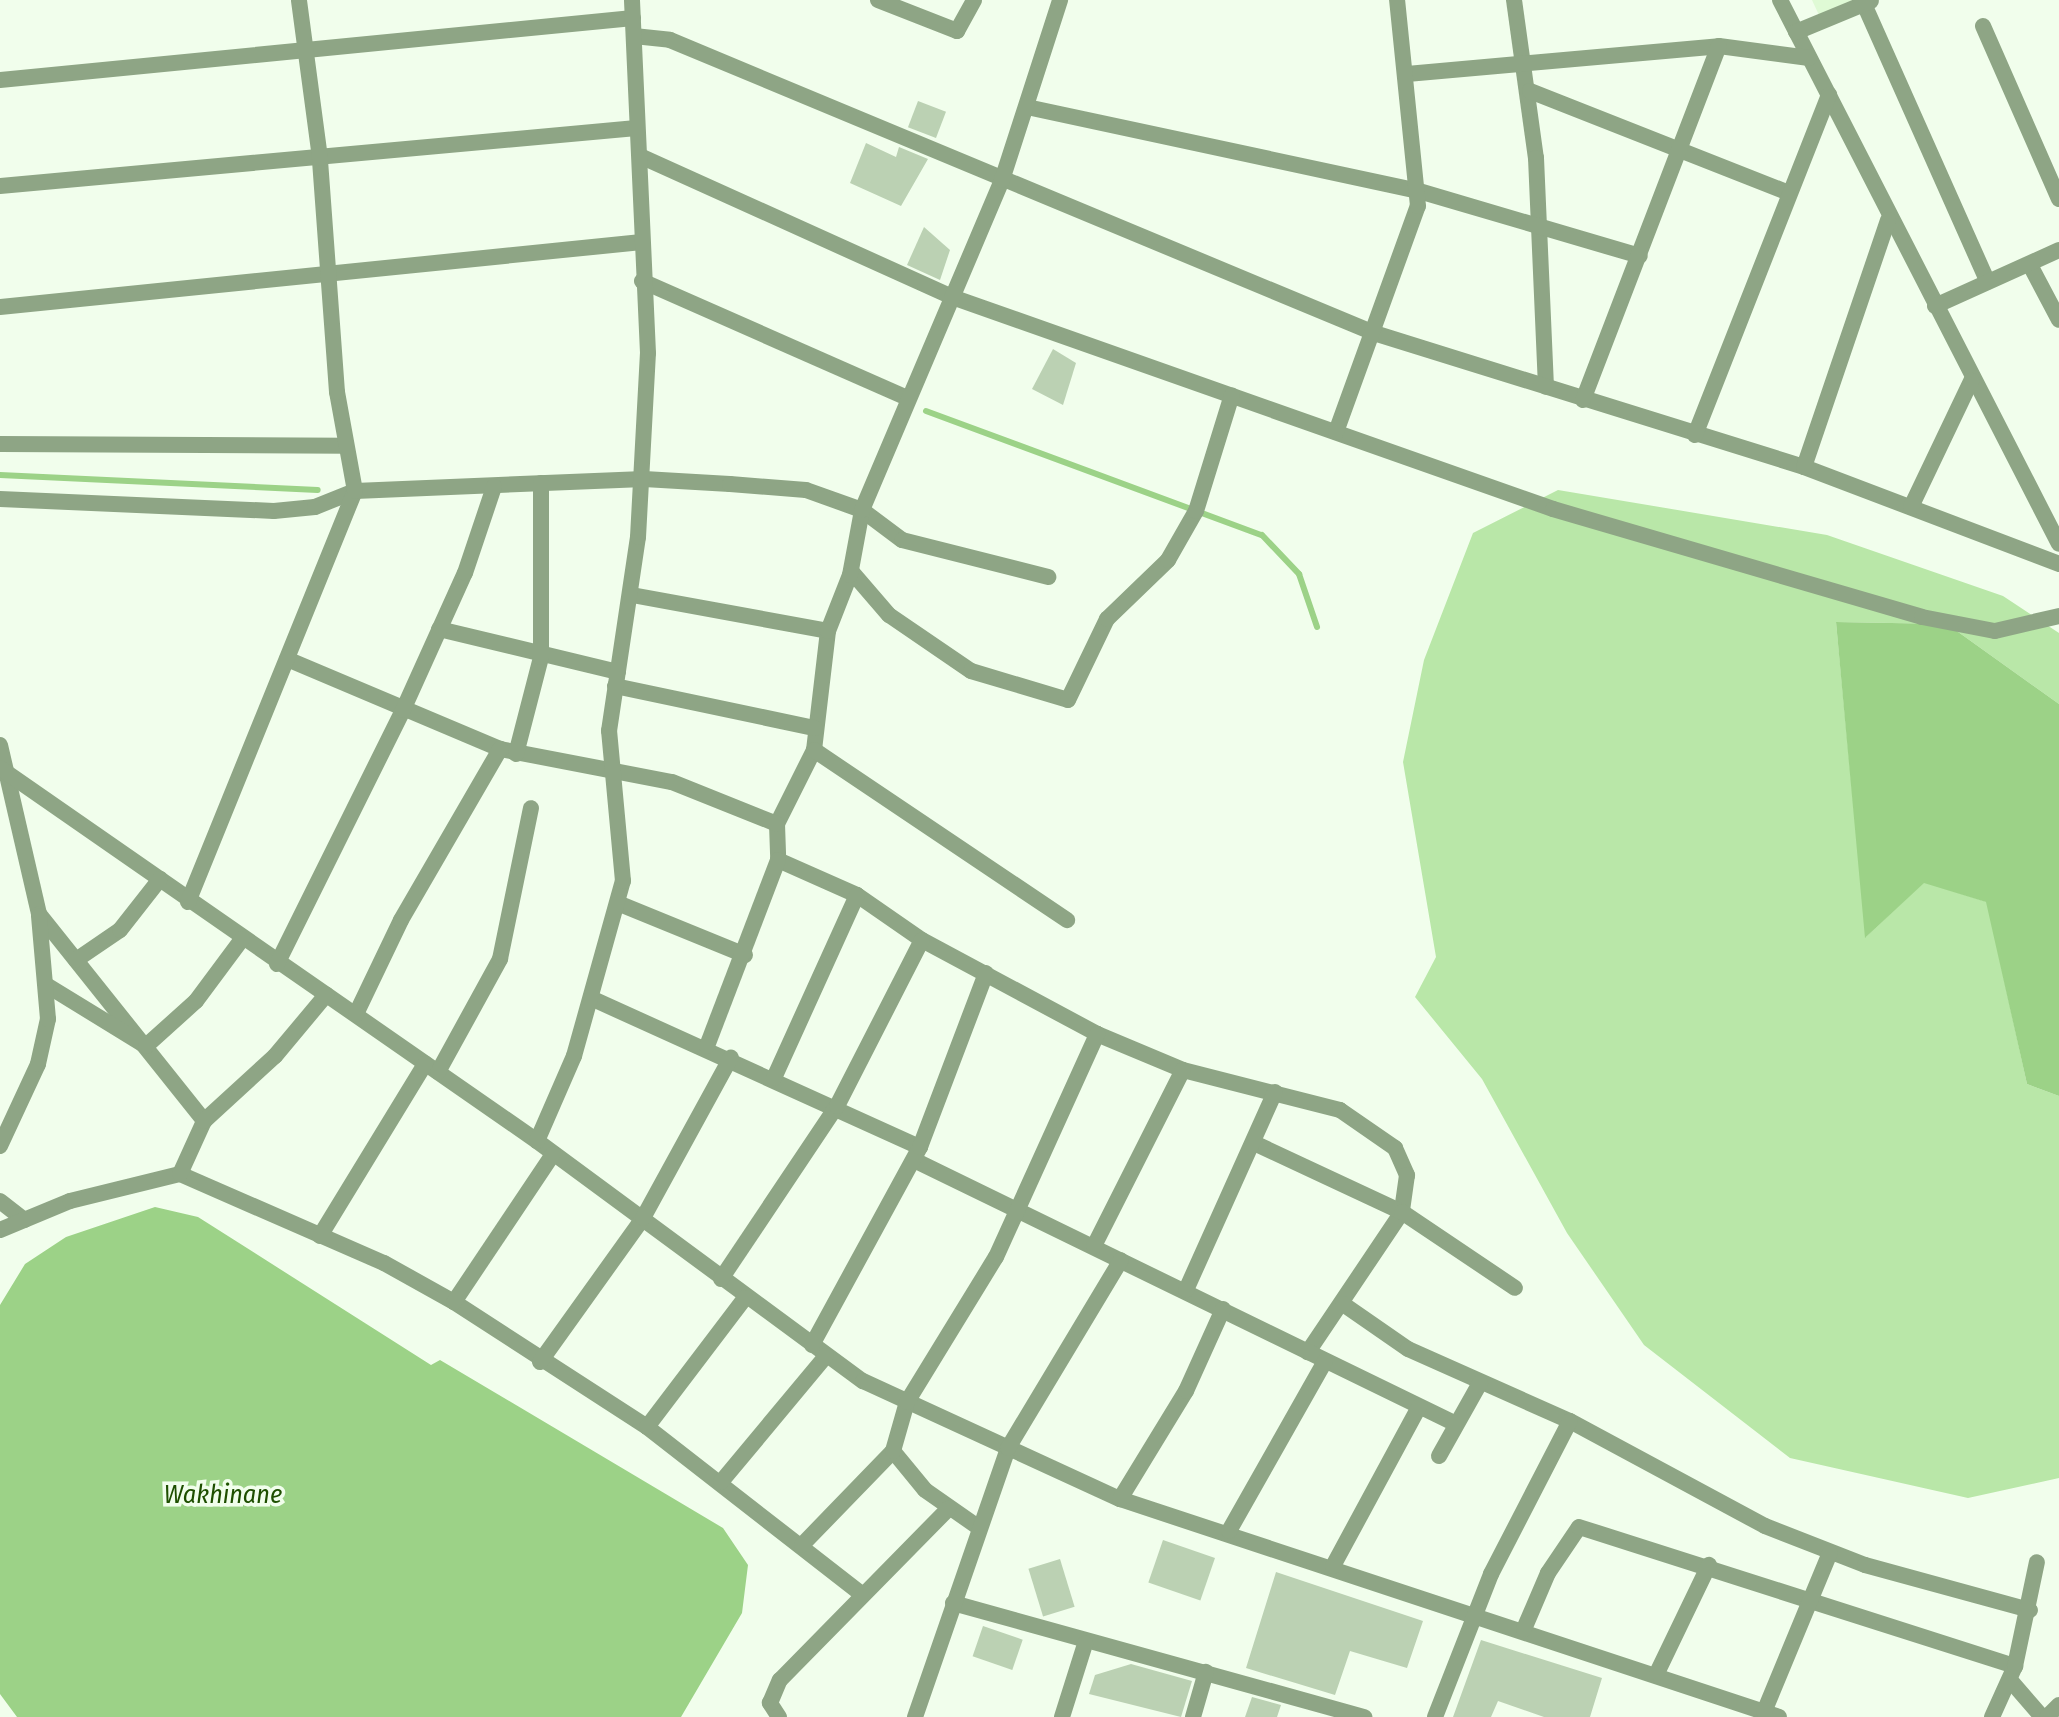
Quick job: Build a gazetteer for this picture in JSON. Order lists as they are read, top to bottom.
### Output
{
  "water": ["Wakhinane"]
}
